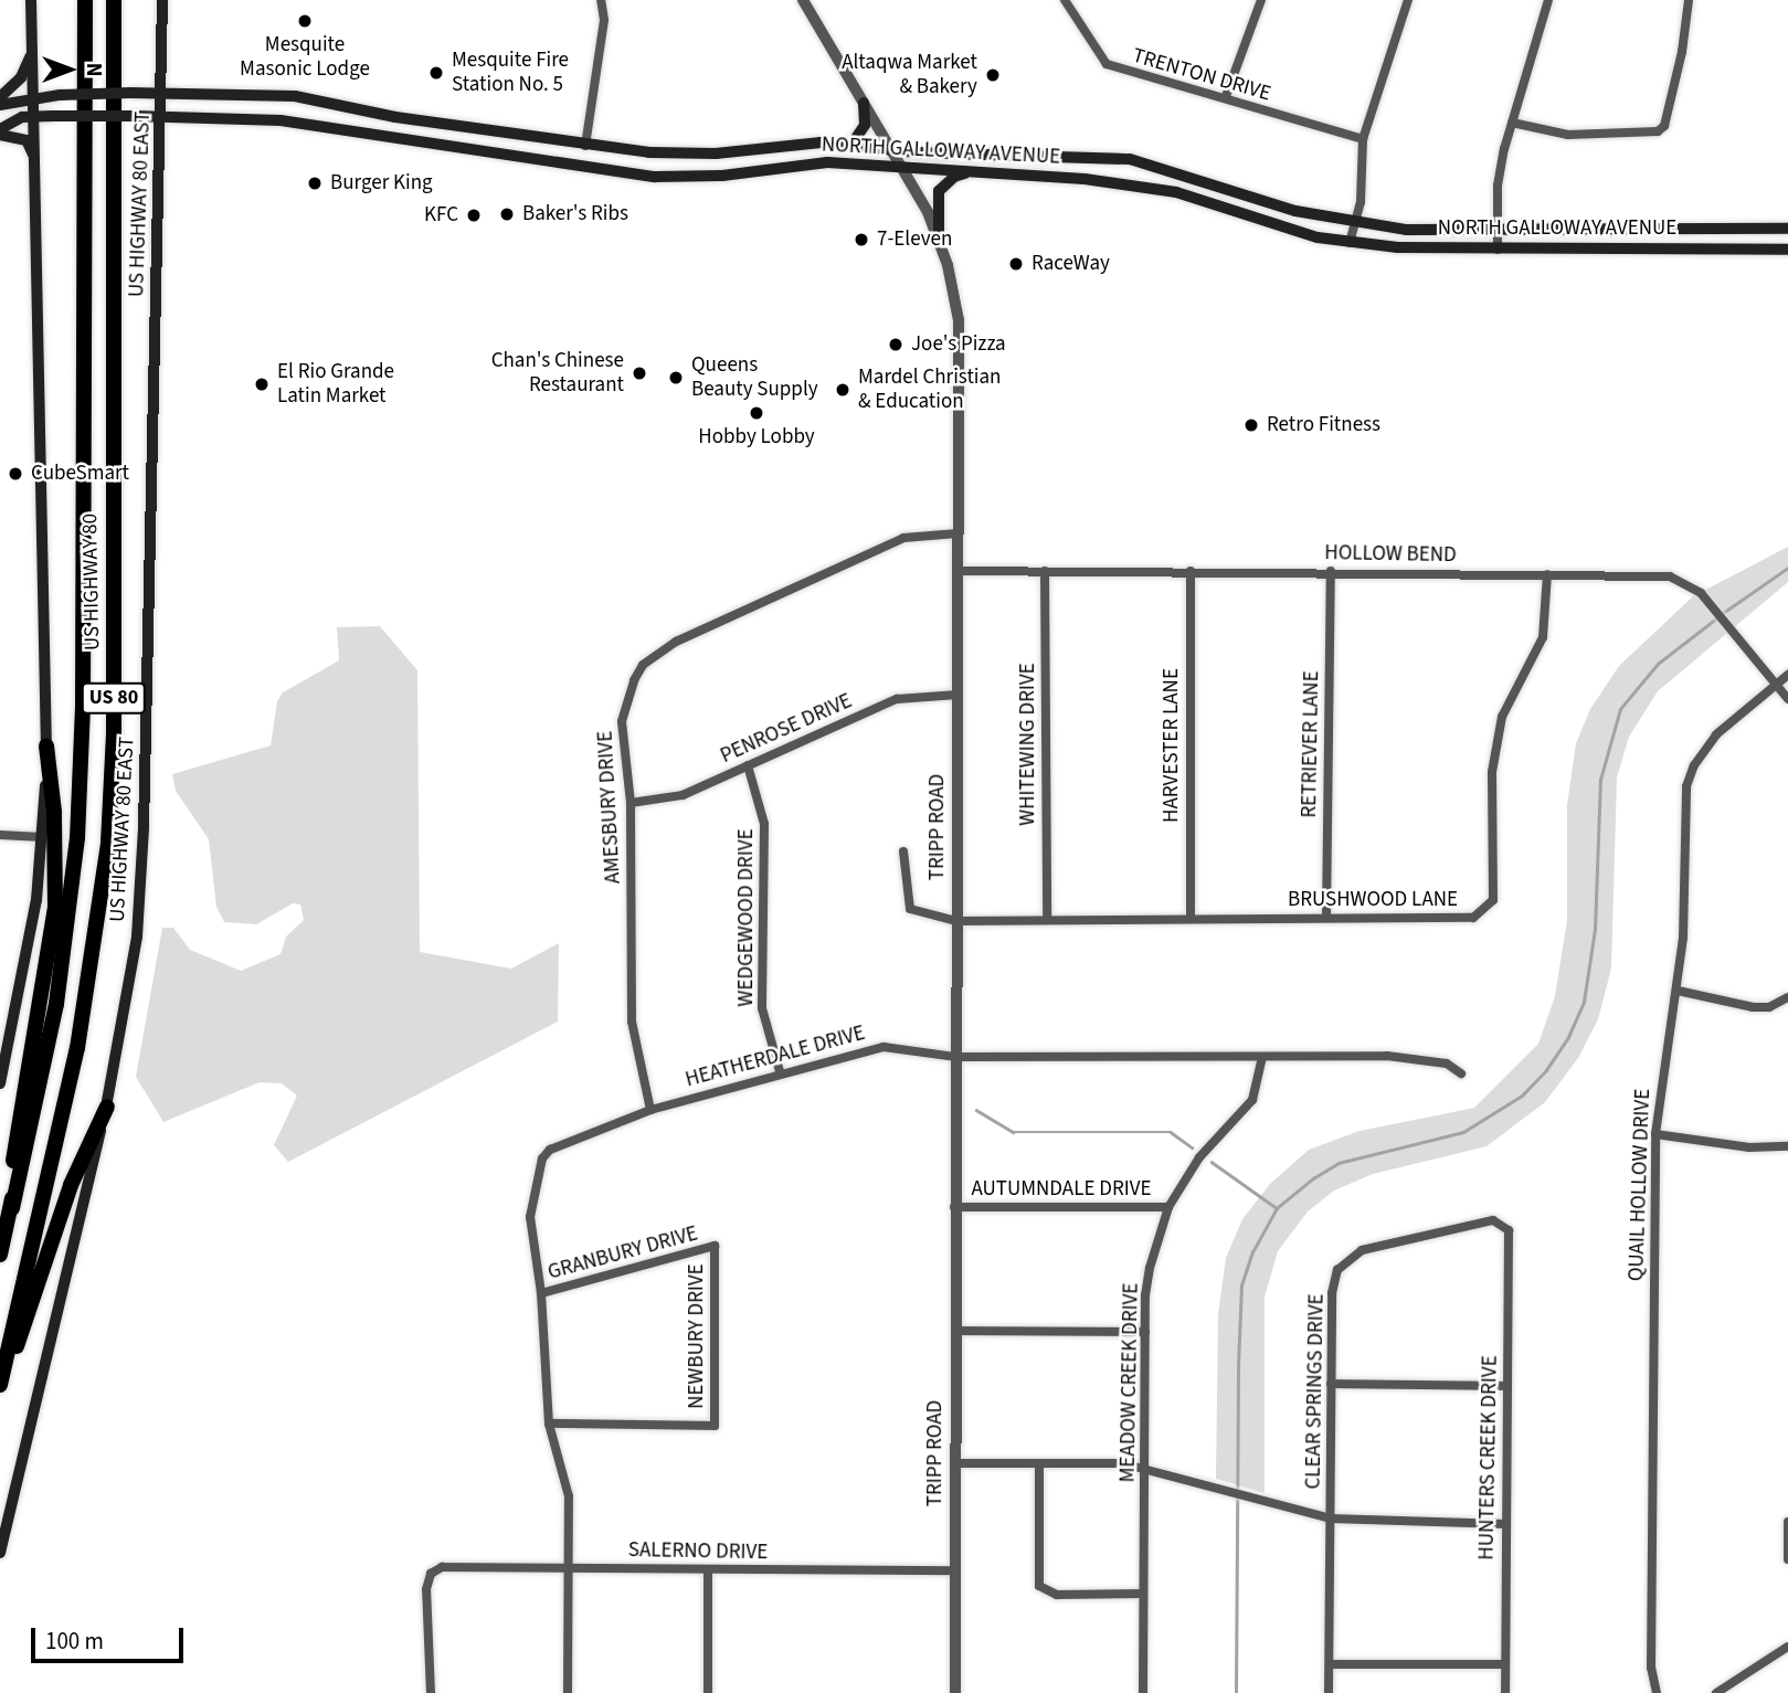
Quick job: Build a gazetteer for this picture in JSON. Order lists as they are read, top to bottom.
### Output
{
  "streets": {
    "highway": ["US HIGHWAY 80", "US 80"],
    "main road": ["NORTH GALLOWAY AVENUE", "US HIGHWAY 80 EAST"],
    "street": [
      "TRENTON DRIVE",
      "HOLLOW BEND",
      "PENROSE DRIVE",
      "WHITEWING DRIVE",
      "RETRIEVER LANE",
      "HARVESTER LANE",
      "AMESBURY DRIVE",
      "TRIPP ROAD",
      "BRUSHWOOD LANE",
      "WEDGEWOOD DRIVE",
      "HEATHERDALE DRIVE",
      "QUAIL HOLLOW DRIVE",
      "AUTUMNDALE DRIVE",
      "GRANBURY DRIVE",
      "NEWBURY DRIVE",
      "MEADOW CREEK DRIVE",
      "CLEAR SPRINGS DRIVE",
      "HUNTERS CREEK DRIVE",
      "SALERNO DRIVE"
    ]
  },
  "crossings": [
    ["NORTH GALLOWAY AVENUE", "US HIGHWAY 80 EAST"],
    ["NORTH GALLOWAY AVENUE", "TRIPP ROAD"],
    ["HOLLOW BEND", "WHITEWING DRIVE"],
    ["HOLLOW BEND", "RETRIEVER LANE"],
    ["HOLLOW BEND", "HARVESTER LANE"],
    ["HOLLOW BEND", "TRIPP ROAD"],
    ["HOLLOW BEND", "BRUSHWOOD LANE"],
    ["HOLLOW BEND", "QUAIL HOLLOW DRIVE"],
    ["US HIGHWAY 80", "US 80"],
    ["PENROSE DRIVE", "AMESBURY DRIVE"],
    ["PENROSE DRIVE", "TRIPP ROAD"],
    ["PENROSE DRIVE", "WEDGEWOOD DRIVE"],
    ["WHITEWING DRIVE", "BRUSHWOOD LANE"],
    ["RETRIEVER LANE", "BRUSHWOOD LANE"],
    ["HARVESTER LANE", "BRUSHWOOD LANE"],
    ["AMESBURY DRIVE", "TRIPP ROAD"],
    ["AMESBURY DRIVE", "HEATHERDALE DRIVE"],
    ["TRIPP ROAD", "BRUSHWOOD LANE"],
    ["TRIPP ROAD", "HEATHERDALE DRIVE"],
    ["TRIPP ROAD", "AUTUMNDALE DRIVE"],
    ["TRIPP ROAD", "SALERNO DRIVE"],
    ["WEDGEWOOD DRIVE", "HEATHERDALE DRIVE"],
    ["HEATHERDALE DRIVE", "GRANBURY DRIVE"],
    ["HEATHERDALE DRIVE", "NEWBURY DRIVE"],
    ["HEATHERDALE DRIVE", "MEADOW CREEK DRIVE"],
    ["HEATHERDALE DRIVE", "SALERNO DRIVE"],
    ["AUTUMNDALE DRIVE", "MEADOW CREEK DRIVE"],
    ["GRANBURY DRIVE", "NEWBURY DRIVE"],
    ["CLEAR SPRINGS DRIVE", "HUNTERS CREEK DRIVE"]
  ],
  "places": [
    "Mesquite Masonic Lodge",
    "Mesquite Fire Station No. 5",
    "Altaqwa Market & Bakery",
    "Burger King",
    "Baker's Ribs",
    "KFC",
    "7-Eleven",
    "RaceWay",
    "Joe's Pizza",
    "Chan's Chinese Restaurant",
    "Queens Beauty Supply",
    "El Rio Grande Latin Market",
    "Mardel Christian & Education",
    "Hobby Lobby",
    "Retro Fitness",
    "CubeSmart"
  ],
  "scale_bar": "100 m",
  "north": "right"
}
